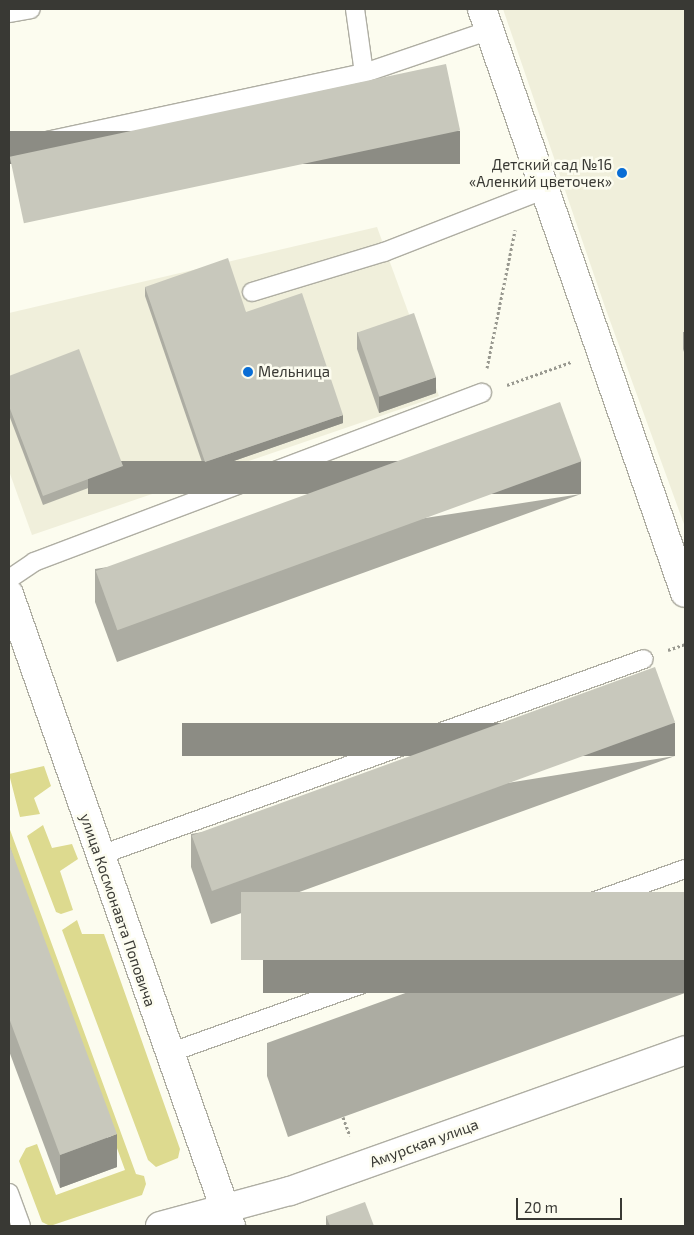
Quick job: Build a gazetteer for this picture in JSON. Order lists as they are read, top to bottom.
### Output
{
  "streets": {
    "street": ["улица Космонавта Поповича", "Амурская улица"]
  },
  "crossings": [
    ["улица Космонавта Поповича", "Амурская улица"]
  ],
  "places": ["Детский сад №16 «Аленкий цветочек»", "Мельница"],
  "scale_bar": "20 m"
}
